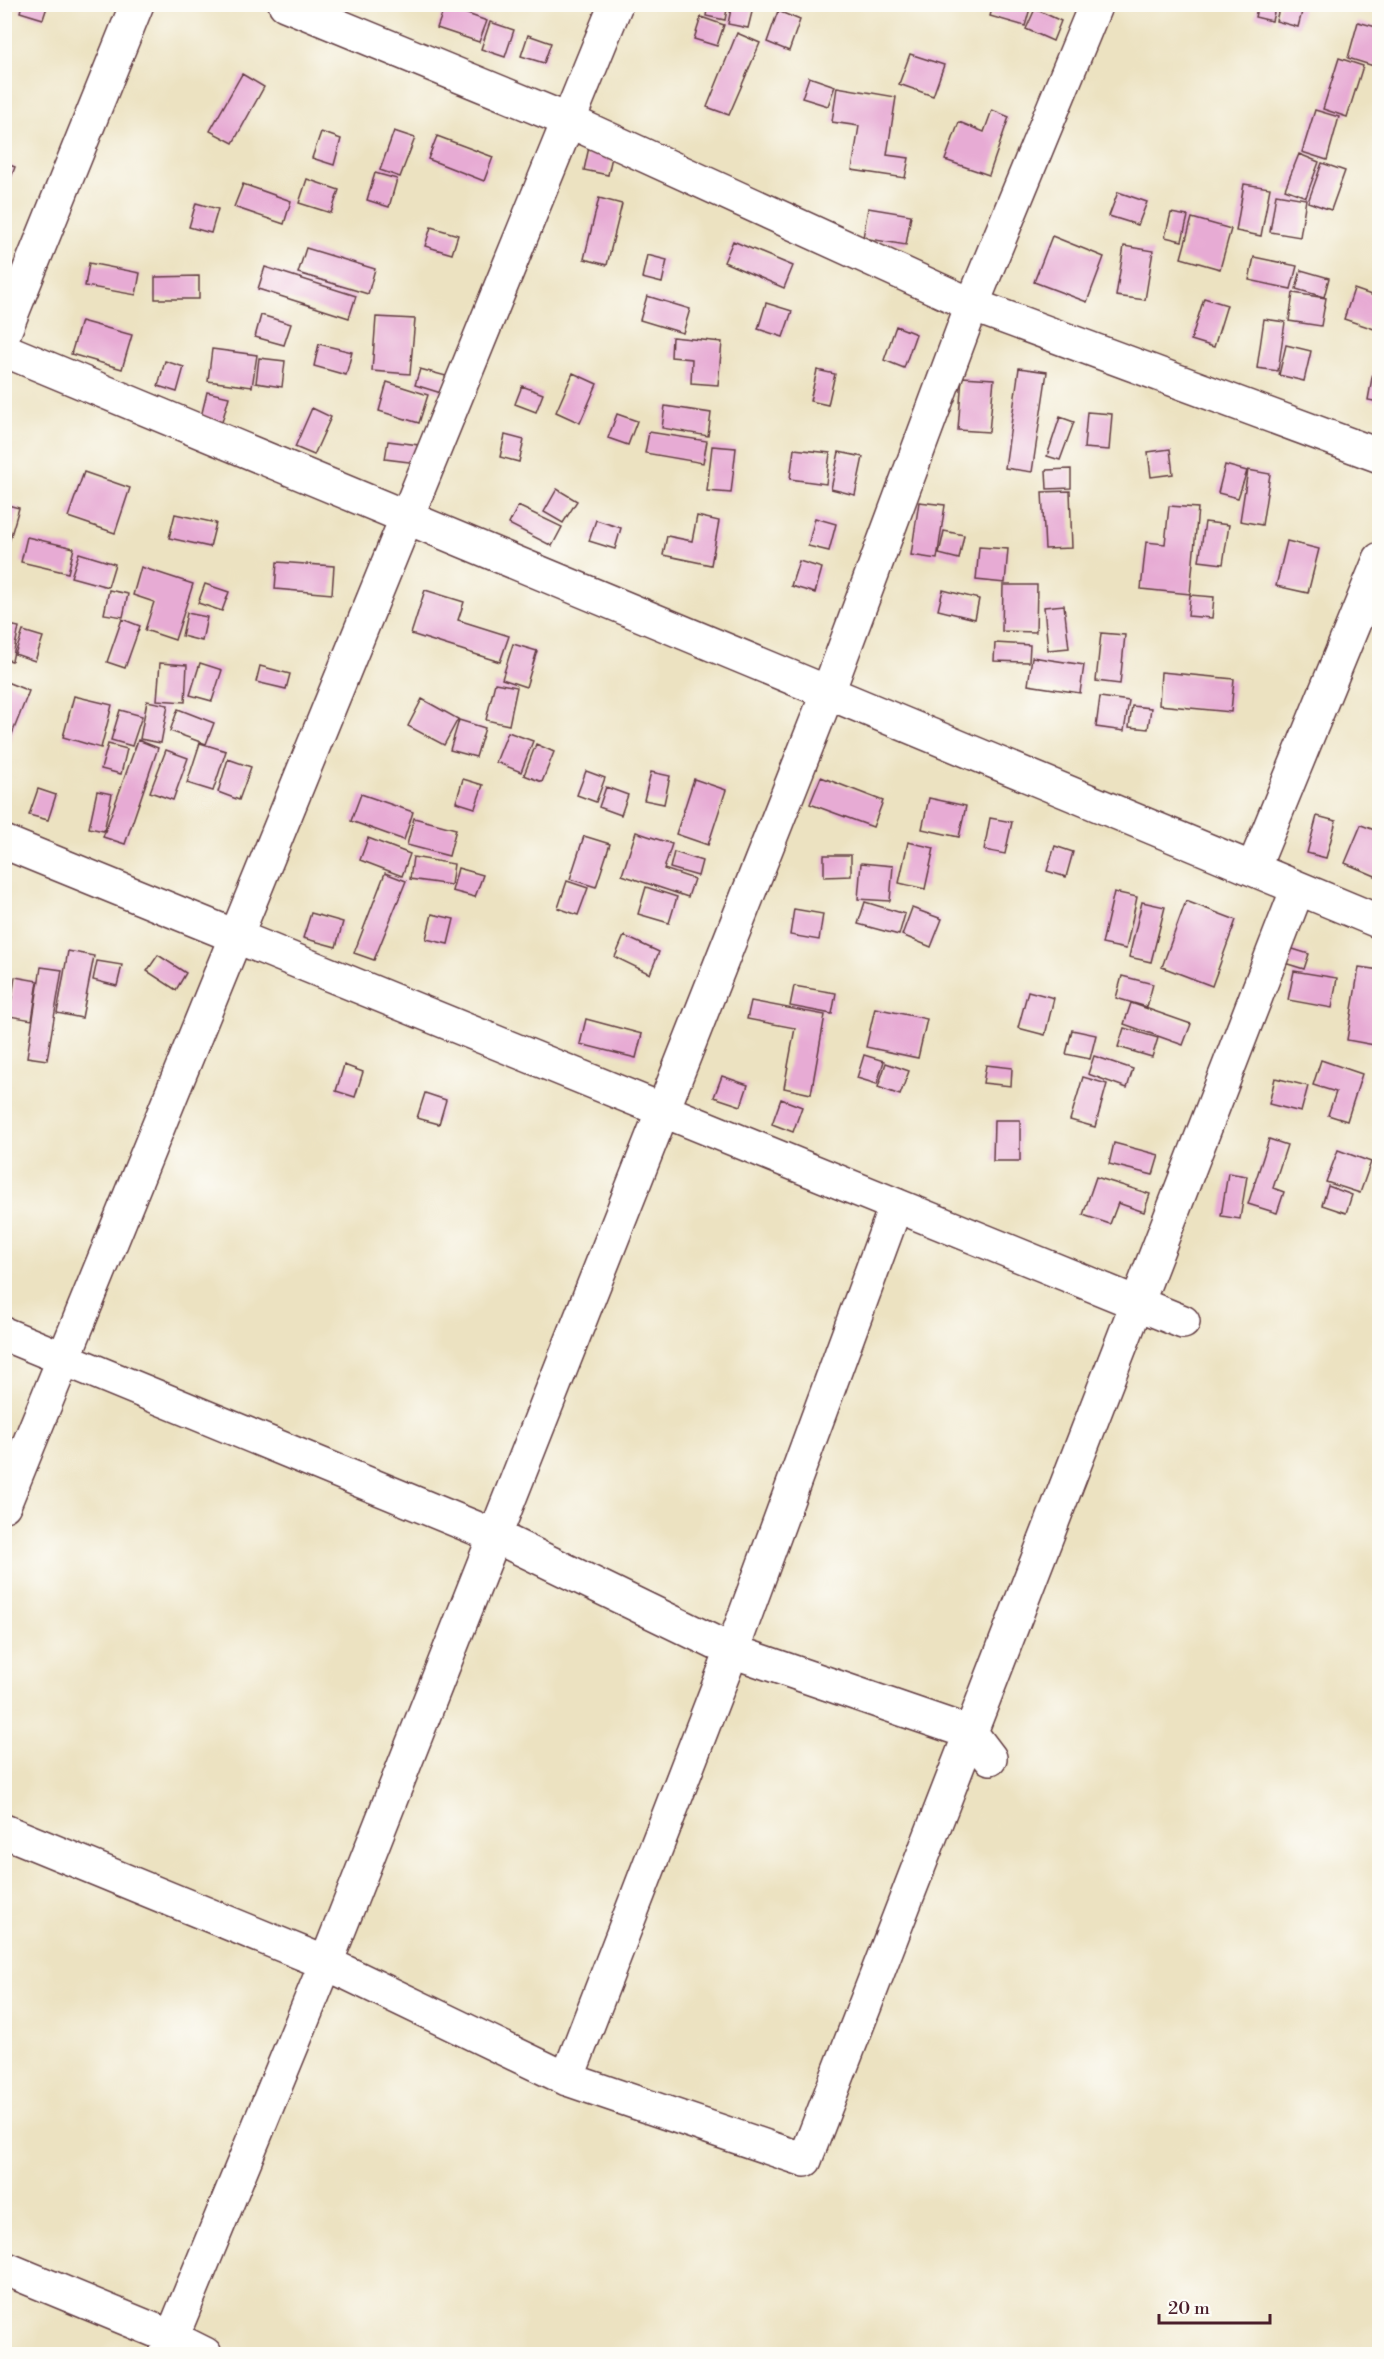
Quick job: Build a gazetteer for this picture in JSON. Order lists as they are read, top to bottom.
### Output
{
  "scale_bar": "20 m"
}
